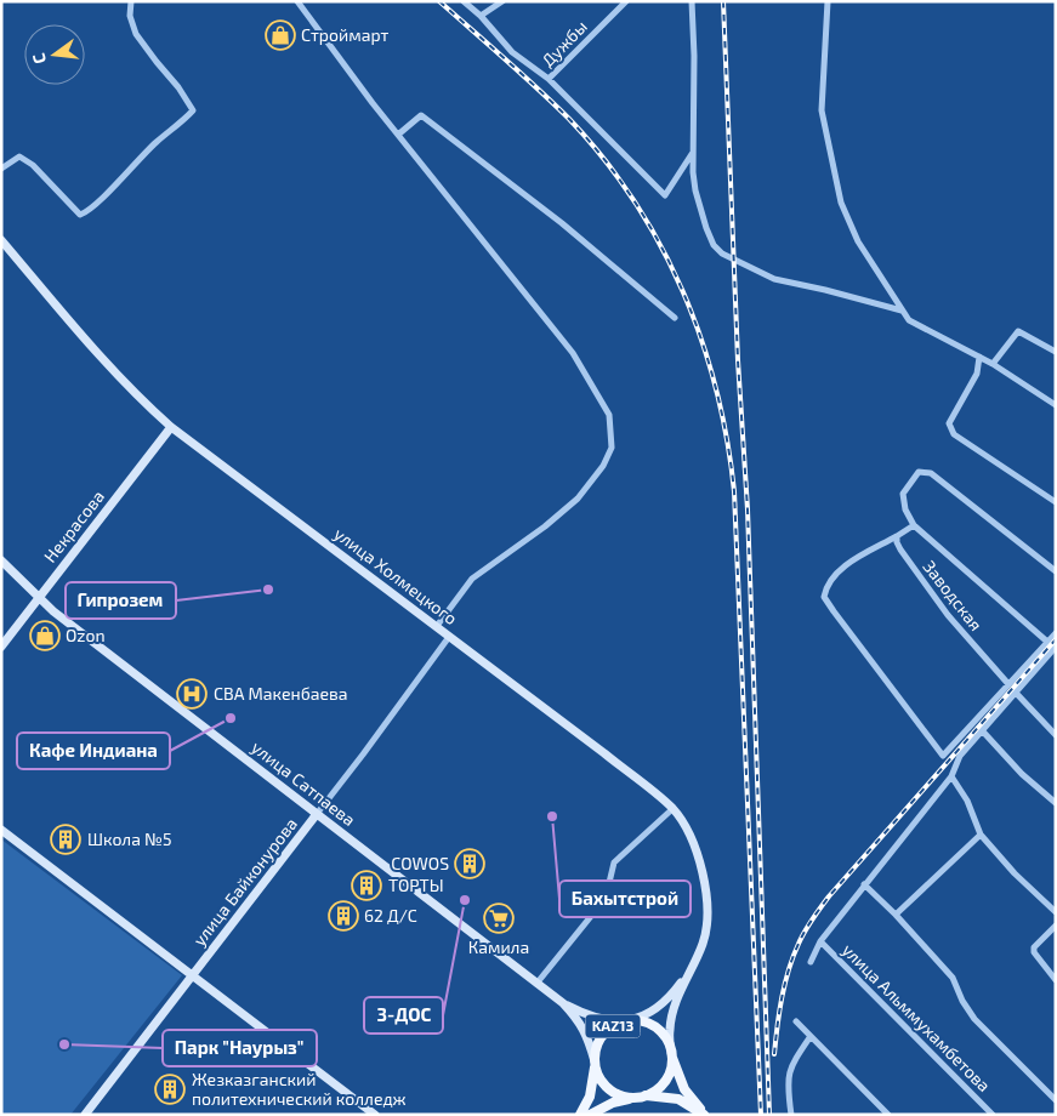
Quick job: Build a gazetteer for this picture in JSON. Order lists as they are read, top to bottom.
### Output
{
  "streets": {
    "main road": ["KAZ13"],
    "street": [
      "Дужбы",
      "Некрасова",
      "улица Холмецкого",
      "Заводская",
      "улица Сатпаева",
      "улица Байконурова",
      "улица Альммухамбетова"
    ]
  },
  "crossings": [
    ["Некрасова", "улица Холмецкого"],
    ["Некрасова", "улица Сатпаева"],
    ["улица Холмецкого", "улица Байконурова"],
    ["улица Сатпаева", "улица Байконурова"]
  ],
  "places": {
    "shop": ["Строймарт", "Ozon"],
    "other": [
      "Гипрозем",
      "Кафе Индиана",
      "Бахытстрой",
      "3-ДОС",
      "Парк \"Наурыз\""
    ],
    "hospital": ["СВА Макенбаева"],
    "building": [
      "Школа №5",
      "COWOS",
      "ТОРТЫ",
      "62 Д/С",
      "Жезказганский политехнический колледж"
    ],
    "supermarket": ["Камила"]
  },
  "north": "left"
}
